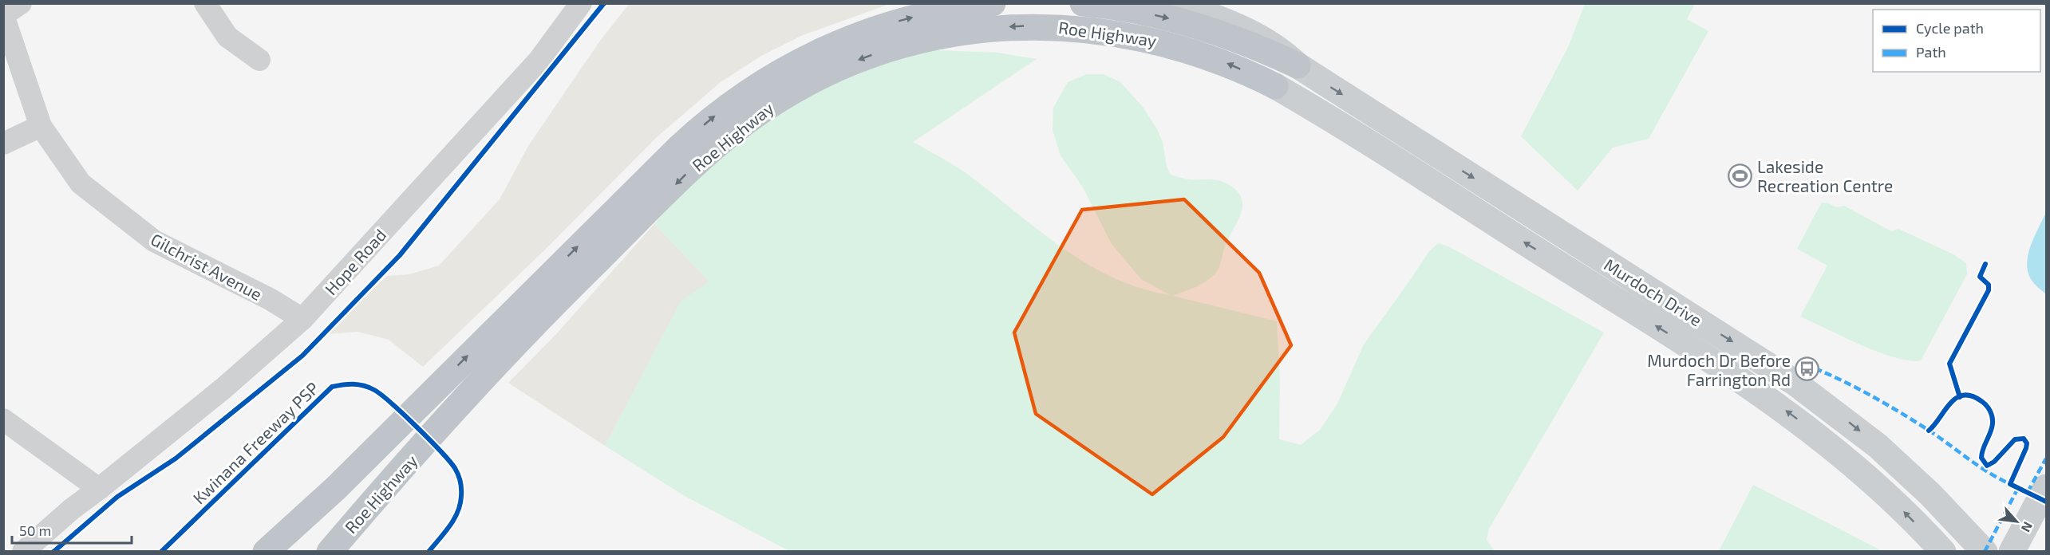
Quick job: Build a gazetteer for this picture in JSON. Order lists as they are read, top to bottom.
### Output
{
  "streets": {
    "highway": ["Roe Highway"],
    "main road": ["Murdoch Drive"],
    "street": ["Hope Road", "Gilchrist Avenue"],
    "cycle path": ["Kwinana Freeway PSP"]
  },
  "crossings": [
    ["Roe Highway", "Murdoch Drive"],
    ["Hope Road", "Gilchrist Avenue"]
  ],
  "places": {
    "sports": ["Lakeside Recreation Centre"],
    "bus stop": ["Murdoch Dr Before Farrington Rd"]
  },
  "legend": ["Cycle path", "Path"],
  "scale_bar": "50 m",
  "north": "bottom right"
}
